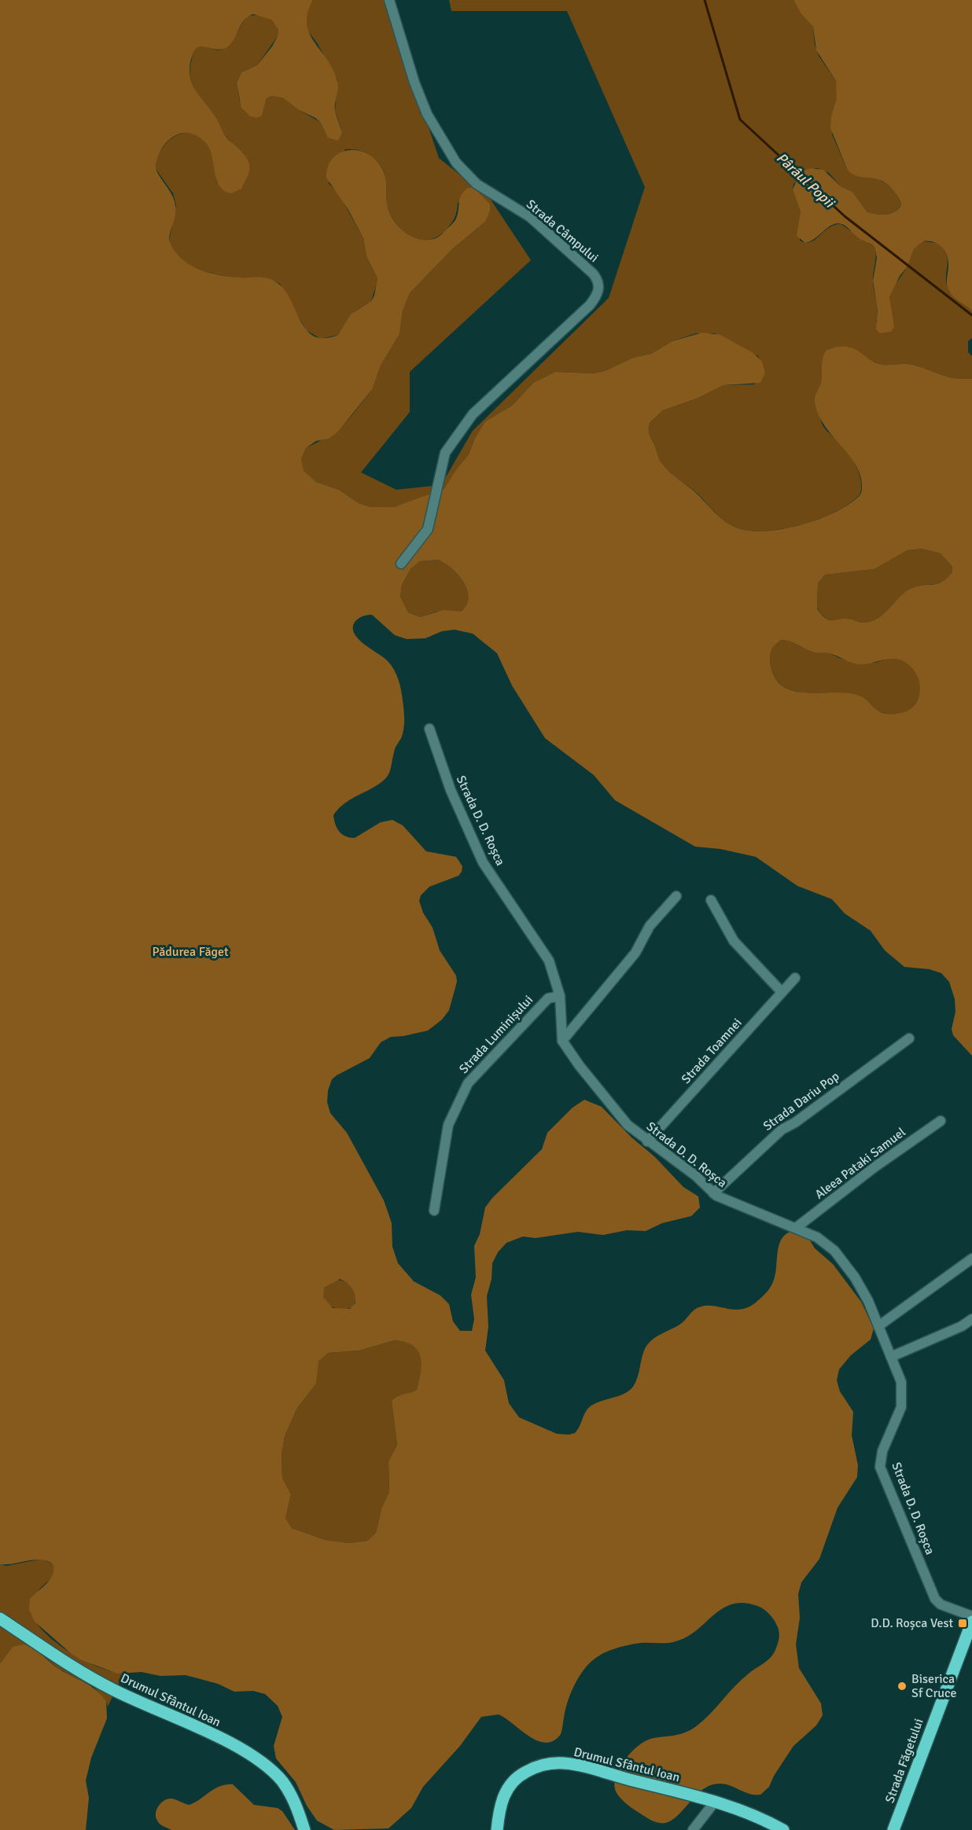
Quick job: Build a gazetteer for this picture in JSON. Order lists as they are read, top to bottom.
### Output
{
  "streets": {
    "main road": ["Drumul Sfântul Ioan", "Strada Făgetului"],
    "street": [
      "Strada Câmpului",
      "Strada D. D. Roșca",
      "Strada Luminișului",
      "Strada Toamnei",
      "Strada Dariu Pop",
      "Aleea Pataki Samuel"
    ]
  },
  "crossings": [
    ["Strada D. D. Roșca", "Strada Luminișului"],
    ["Strada D. D. Roșca", "Strada Toamnei"],
    ["Strada D. D. Roșca", "Strada Dariu Pop"],
    ["Strada D. D. Roșca", "Aleea Pataki Samuel"]
  ],
  "water": ["Pârâul Popii"],
  "parks": ["Pădurea Făget"],
  "places": {
    "transit": ["D.D. Roșca Vest"],
    "other": ["Biserica Sf Cruce"]
  }
}
